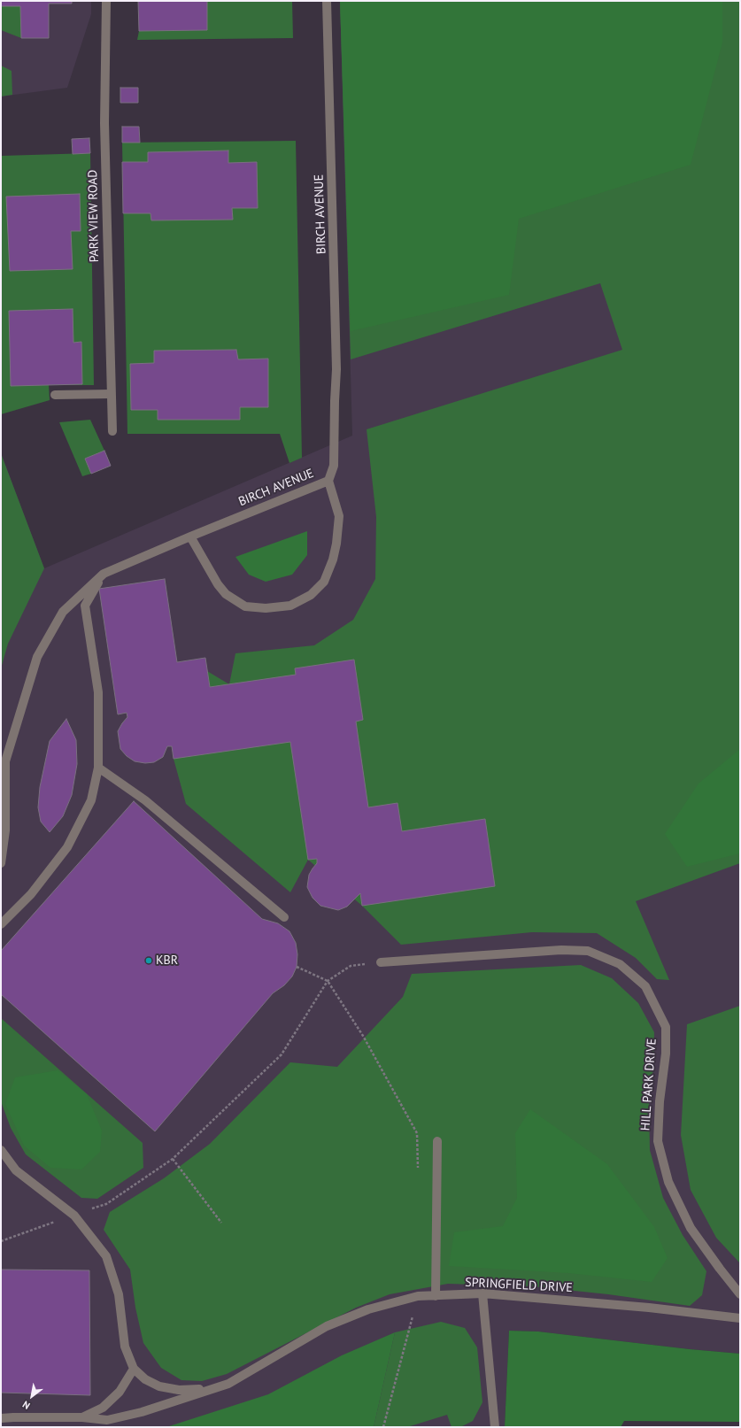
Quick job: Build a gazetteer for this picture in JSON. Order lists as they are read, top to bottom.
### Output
{
  "streets": {
    "street": [
      "BIRCH AVENUE",
      "PARK VIEW ROAD",
      "HILL PARK DRIVE",
      "SPRINGFIELD DRIVE"
    ]
  },
  "places": ["KBR"],
  "north": "bottom left"
}
